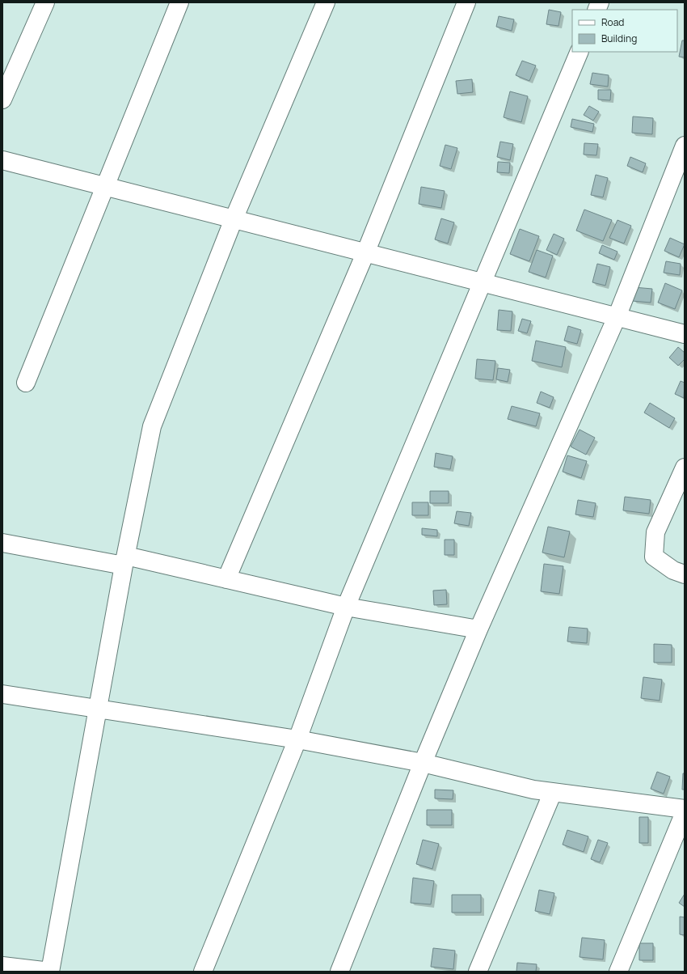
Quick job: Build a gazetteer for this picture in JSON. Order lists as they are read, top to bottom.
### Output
{
  "legend": ["Road", "Building"]
}
